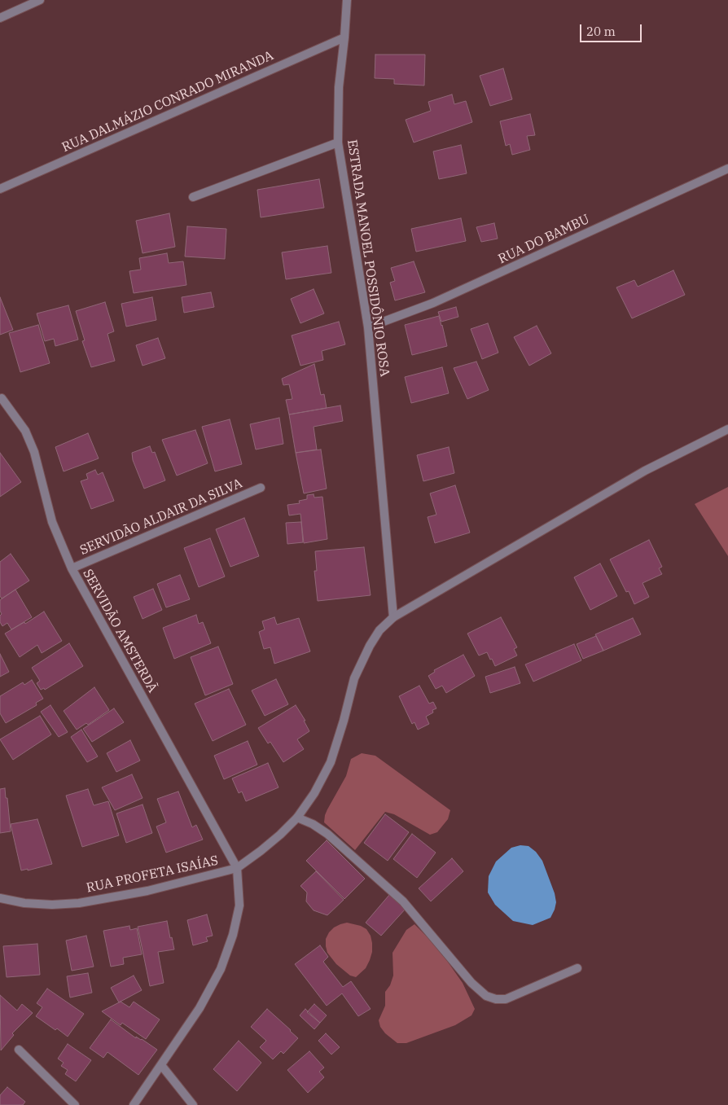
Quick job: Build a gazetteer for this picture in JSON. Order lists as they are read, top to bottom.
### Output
{
  "streets": {
    "street": [
      "RUA DALMÁZIO CONRADO MIRANDA",
      "RUA DO BAMBU",
      "ESTRADA MANOEL POSSIDÔNIO ROSA",
      "SERVIDÃO ALDAIR DA SILVA",
      "SERVIDÃO AMSTERDÃ",
      "RUA PROFETA ISAÍAS"
    ]
  },
  "crossings": [
    ["RUA DALMÁZIO CONRADO MIRANDA", "ESTRADA MANOEL POSSIDÔNIO ROSA"],
    ["RUA DO BAMBU", "ESTRADA MANOEL POSSIDÔNIO ROSA"],
    ["SERVIDÃO ALDAIR DA SILVA", "SERVIDÃO AMSTERDÃ"],
    ["SERVIDÃO AMSTERDÃ", "RUA PROFETA ISAÍAS"]
  ],
  "scale_bar": "20 m"
}
